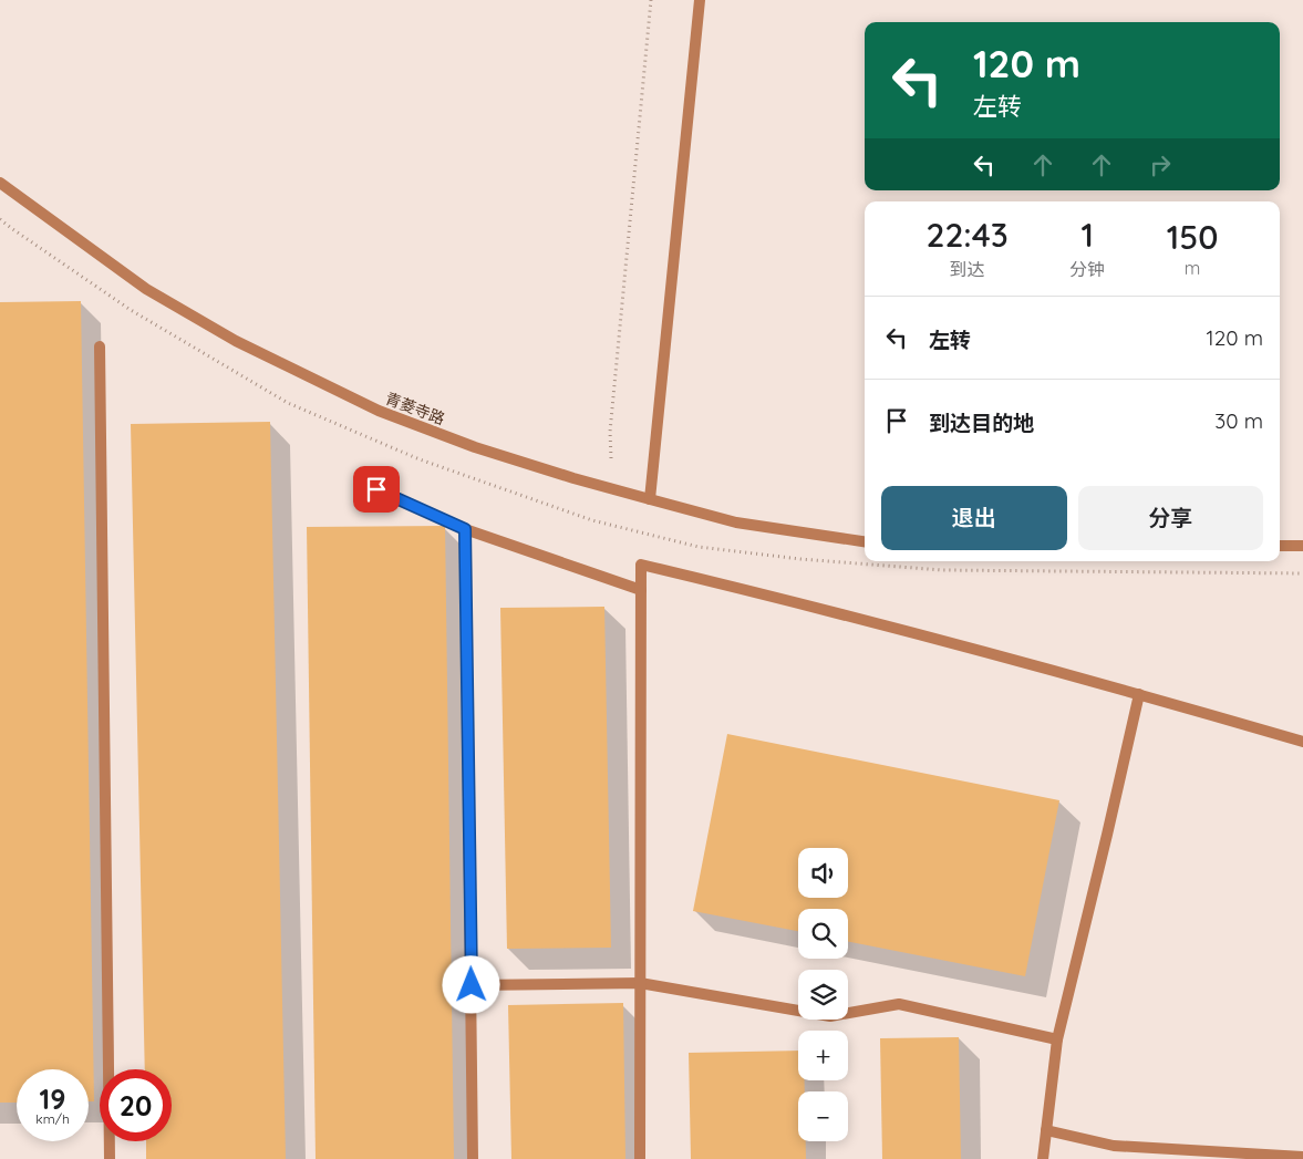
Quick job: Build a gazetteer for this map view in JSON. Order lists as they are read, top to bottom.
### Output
{
  "streets": {
    "street": ["青菱寺路"]
  },
  "page": {
    "turn": ["120 m", "左转"],
    "eta": [
      "22:43",
      "到达",
      "1",
      "分钟",
      "150",
      "m"
    ],
    "list": [
      {
        "name": "左转",
        "value": "120 m"
      },
      {
        "name": "到达目的地",
        "value": "30 m"
      }
    ],
    "buttons": ["退出", "分享"],
    "map_buttons": ["+", "−"],
    "speed": "19 km/h",
    "limit": "20"
  }
}
